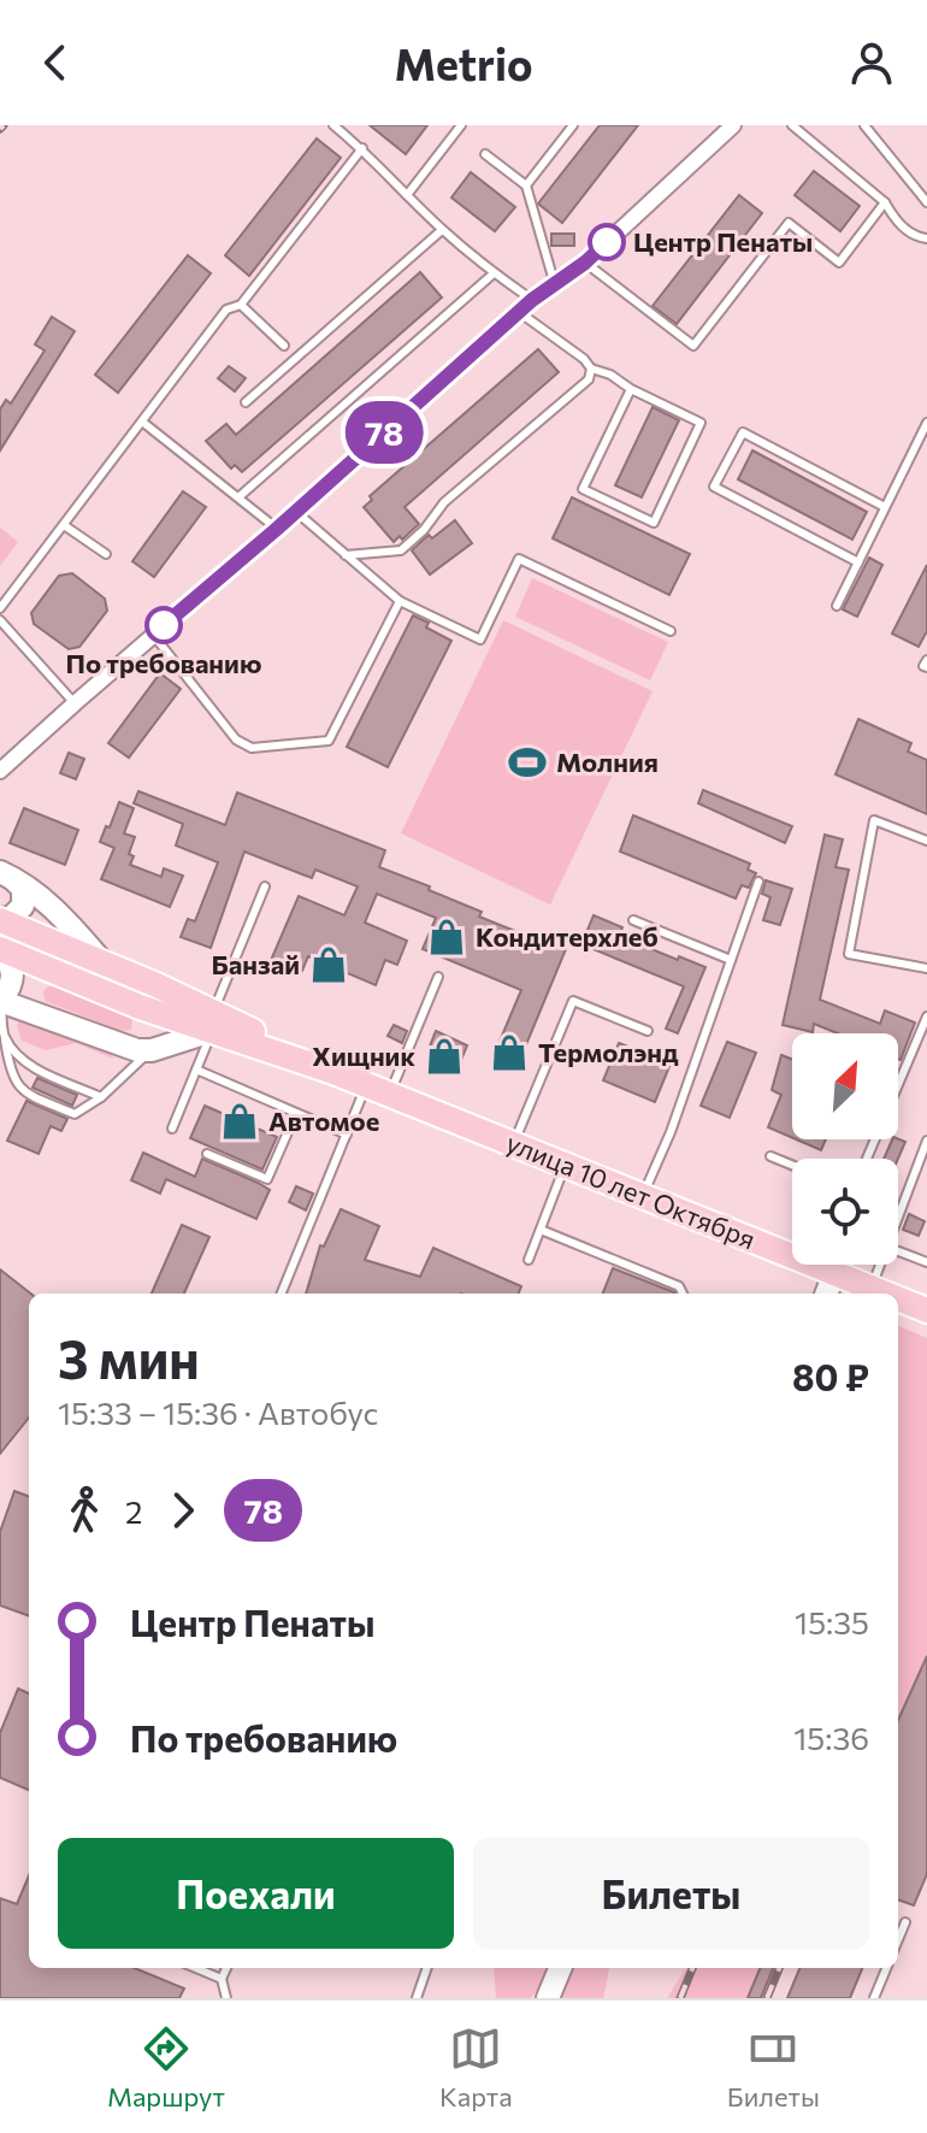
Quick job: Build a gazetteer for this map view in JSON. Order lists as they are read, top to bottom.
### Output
{
  "streets": {
    "main road": ["улица 10 лет Октября"]
  },
  "places": {
    "other": ["Центр Пенаты", "По требованию"],
    "sports": ["Молния"],
    "shop": [
      "Кондитерхлеб",
      "Банзай",
      "Термолэнд",
      "Хищник",
      "Автомое"
    ]
  },
  "lines": ["bus line 78"],
  "north": "top right",
  "page": {
    "header": "Metrio",
    "on_map": "78",
    "heading": ["3 мин", "15:33 – 15:36 · Автобус", "80 ₽"],
    "legs": ["2", "78"],
    "list": [
      {
        "name": "Центр Пенаты",
        "value": "15:35"
      },
      {
        "name": "По требованию",
        "value": "15:36"
      }
    ],
    "buttons": ["Поехали", "Билеты"],
    "tabs": ["Маршрут", "Карта", "Билеты"]
  }
}
